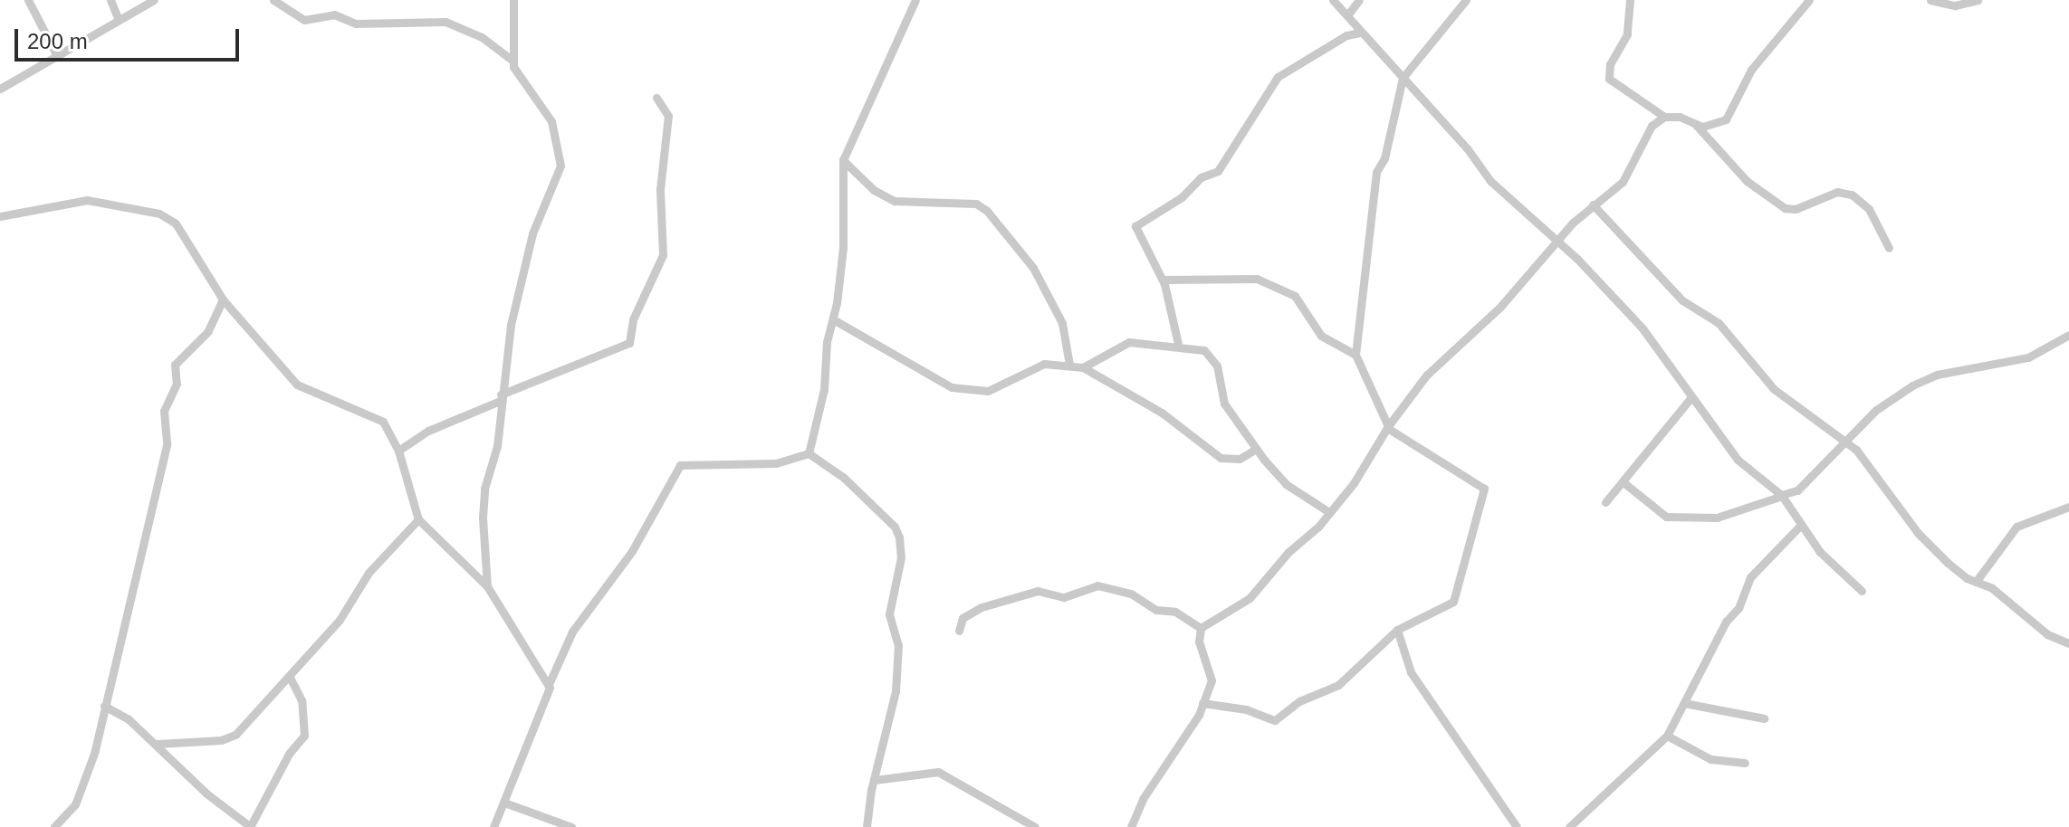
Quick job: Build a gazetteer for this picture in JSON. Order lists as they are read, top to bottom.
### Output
{
  "scale_bar": "200 m"
}
